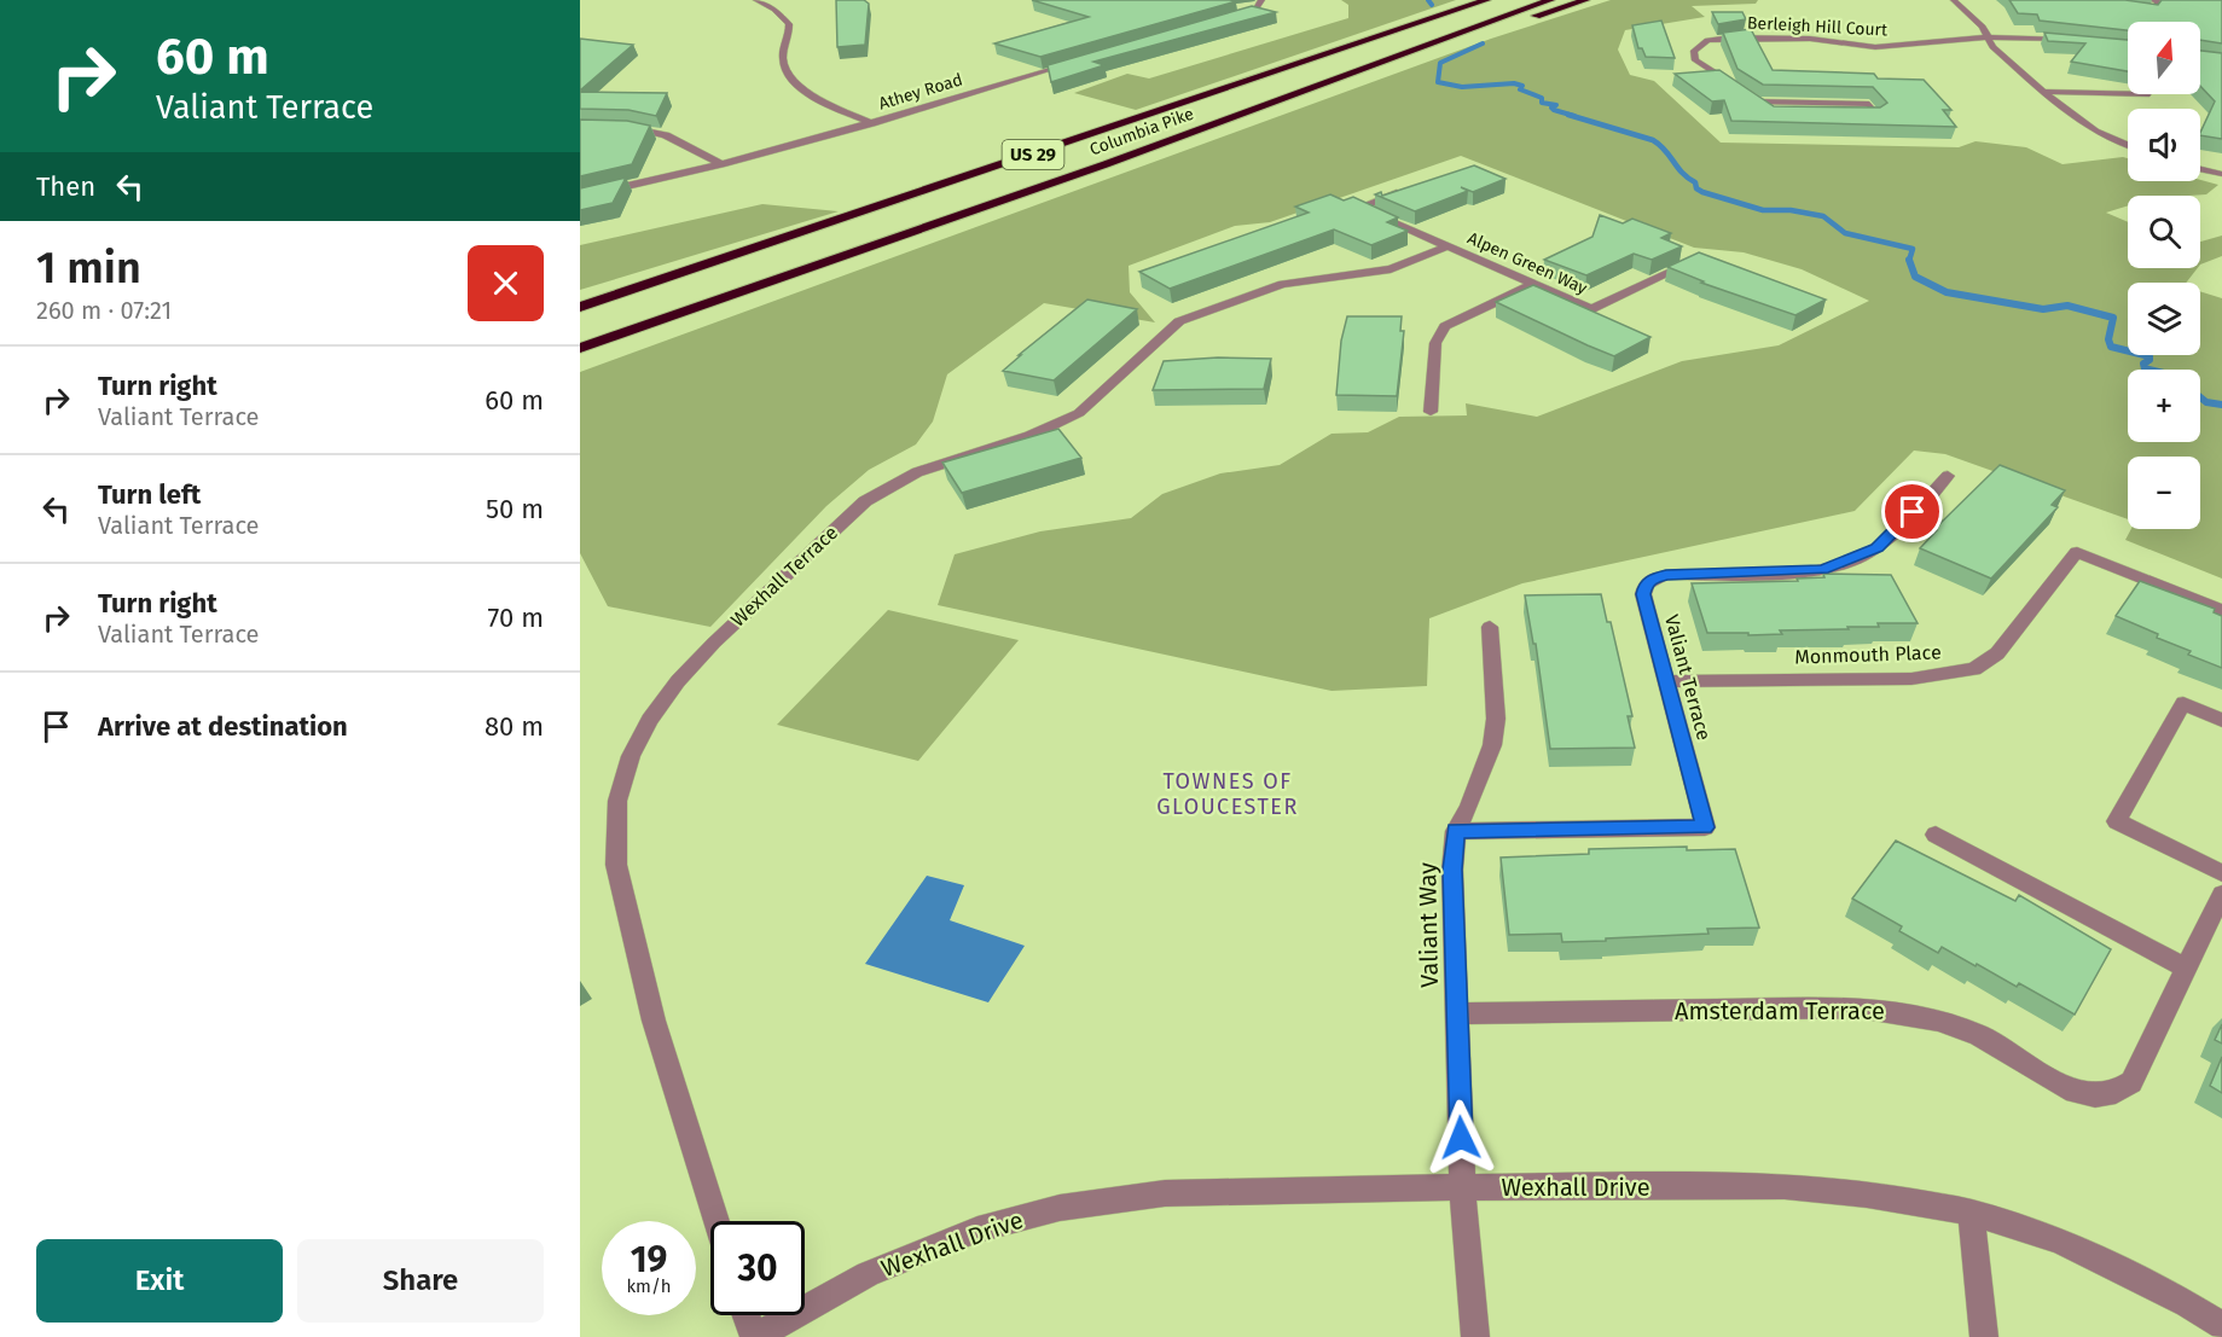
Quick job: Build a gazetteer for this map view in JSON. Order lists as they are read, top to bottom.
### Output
{
  "streets": {
    "highway": ["Columbia Pike", "US 29"],
    "street": [
      "Berleigh Hill Court",
      "Athey Road",
      "Alpen Green Way",
      "Wexhall Terrace",
      "Monmouth Place",
      "Valiant Terrace",
      "Valiant Way",
      "Amsterdam Terrace",
      "Wexhall Drive"
    ]
  },
  "crossings": [
    ["Alpen Green Way", "Wexhall Terrace"],
    ["Monmouth Place", "Valiant Terrace"],
    ["Valiant Terrace", "Valiant Way"],
    ["Valiant Way", "Amsterdam Terrace"],
    ["Valiant Way", "Wexhall Drive"]
  ],
  "districts": ["TOWNES OF GLOUCESTER"],
  "north": "top",
  "page": {
    "turn": ["60 m", "Valiant Terrace"],
    "map_buttons": ["+", "−"],
    "then": "Then",
    "heading": ["1 min", "260 m · 07:21"],
    "list": [
      {
        "name": "Turn right",
        "note": "Valiant Terrace",
        "value": "60 m"
      },
      {
        "name": "Turn left",
        "note": "Valiant Terrace",
        "value": "50 m"
      },
      {
        "name": "Turn right",
        "note": "Valiant Terrace",
        "value": "70 m"
      },
      {
        "name": "Arrive at destination",
        "value": "80 m"
      }
    ],
    "speed": "19 km/h",
    "limit": "30",
    "buttons": ["Exit", "Share"]
  }
}
